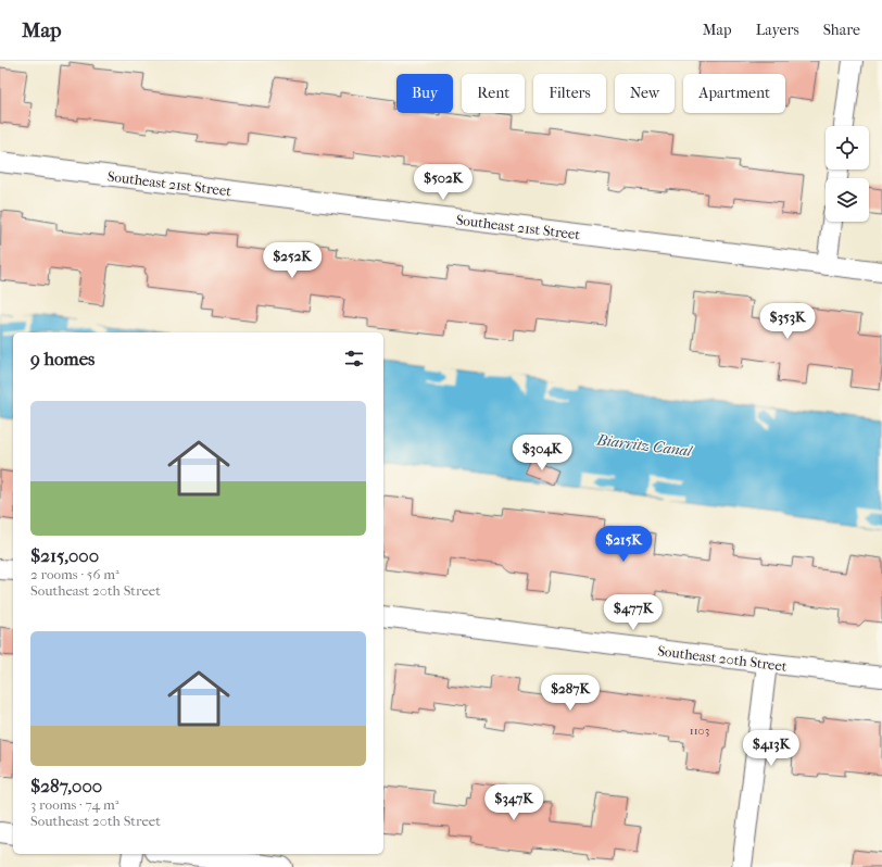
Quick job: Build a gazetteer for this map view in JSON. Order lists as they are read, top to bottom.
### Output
{
  "streets": {
    "street": ["Southeast 21st Street", "Southeast 20th Street"]
  },
  "water": ["Biarritz Canal"],
  "house_numbers": ["1103"],
  "page": {
    "header": "Map",
    "nav": ["Map", "Layers", "Share"],
    "chip": [
      "Buy",
      "Rent",
      "Filters",
      "New",
      "Apartment"
    ],
    "price": [
      "$502K",
      "$252K",
      "$353K",
      "$304K",
      "$215K",
      "$477K",
      "$287K",
      "$413K",
      "$347K"
    ],
    "heading": "9 homes",
    "list": [
      {
        "name": "$215,000",
        "note": "2 rooms · 56 m² · Southeast 20th Street"
      },
      {
        "name": "$287,000",
        "note": "3 rooms · 74 m² · Southeast 20th Street"
      }
    ]
  }
}
